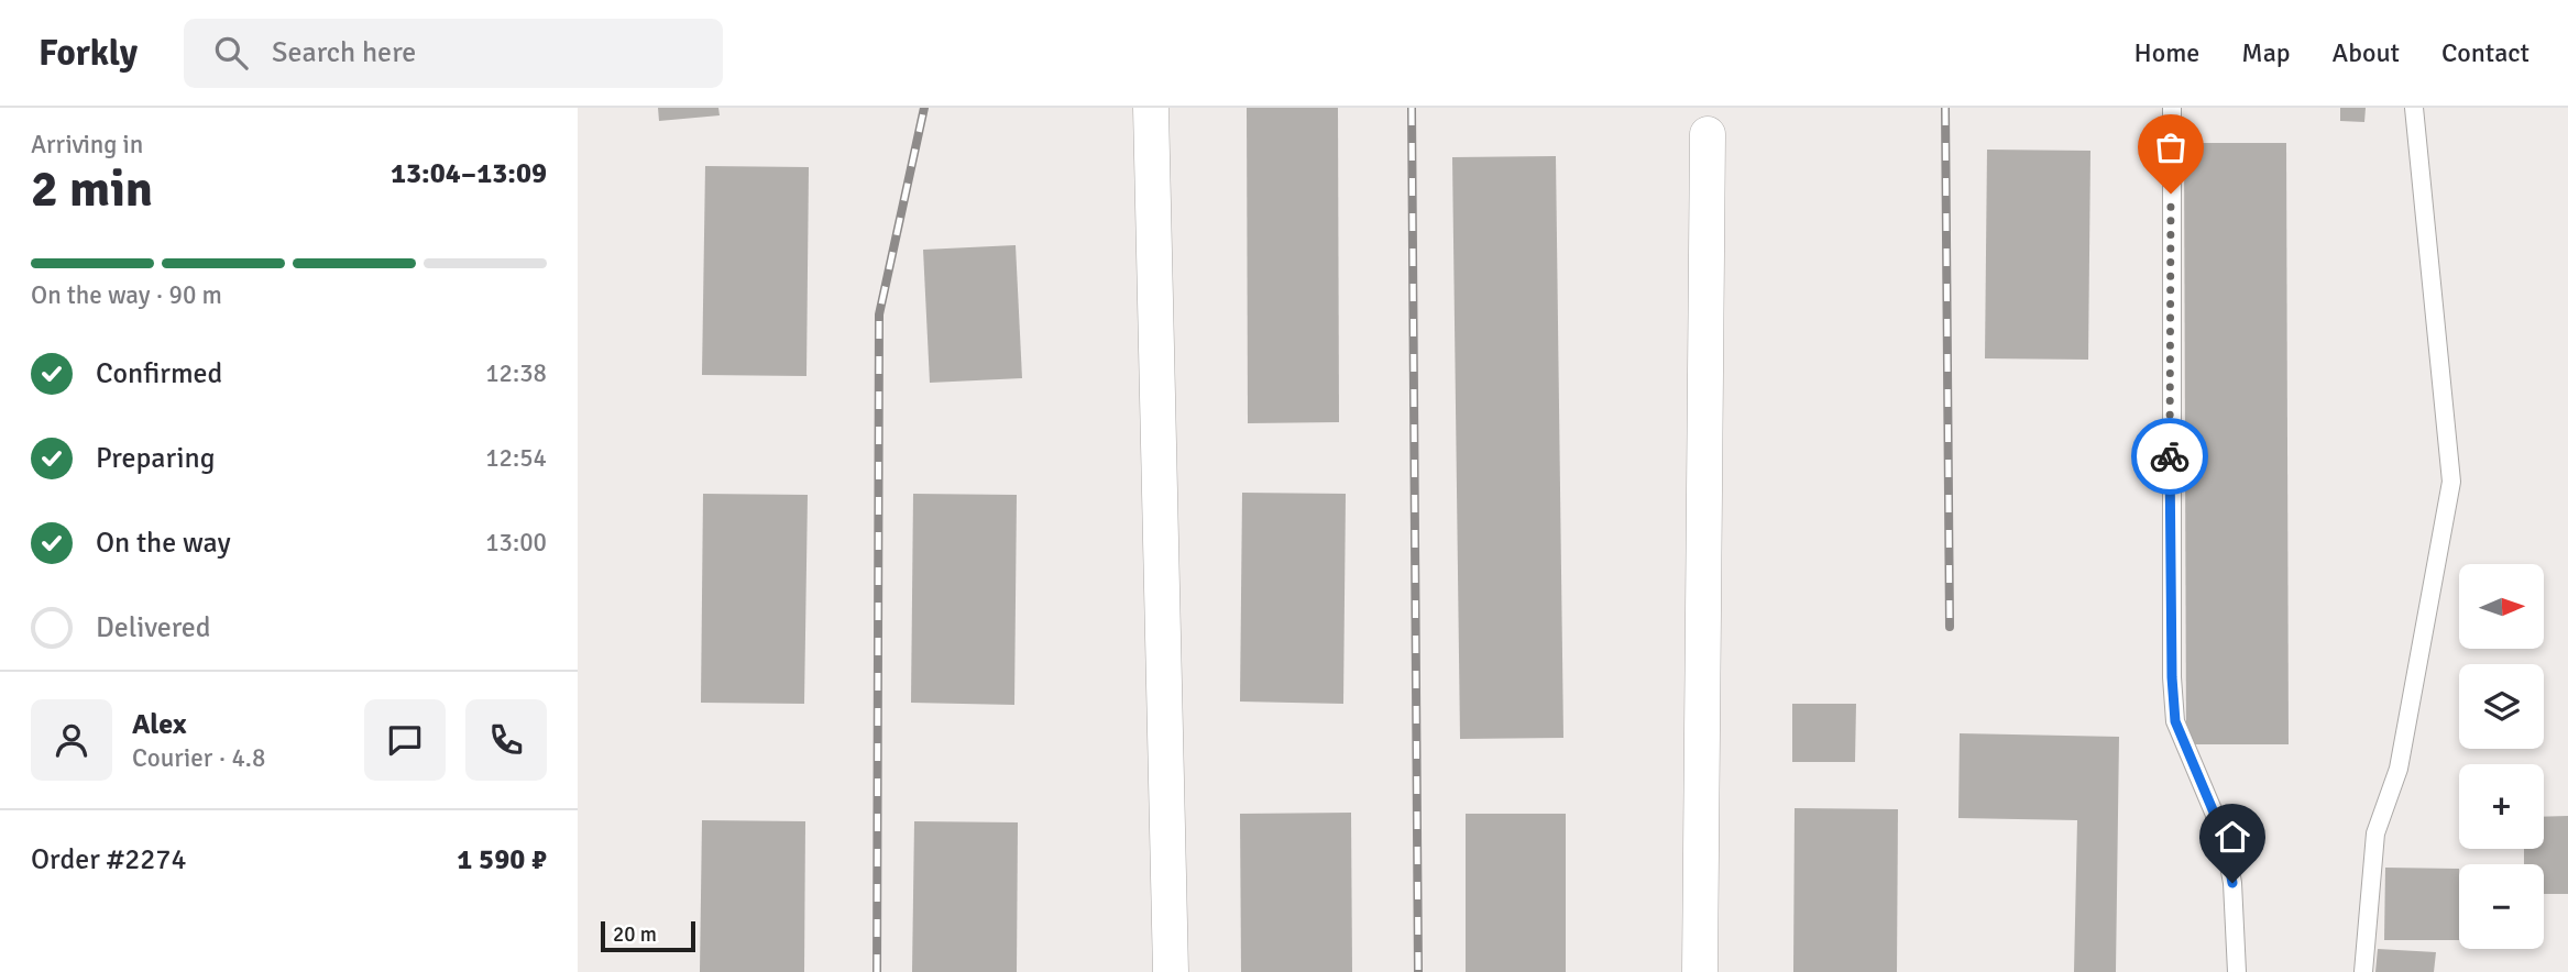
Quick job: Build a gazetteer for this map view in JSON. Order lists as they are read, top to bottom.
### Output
{
  "scale_bar": "20 m",
  "north": "right",
  "page": {
    "header": "Forkly",
    "search": "Search here",
    "nav": [
      "Home",
      "Map",
      "About",
      "Contact"
    ],
    "heading": ["2 min", "Arriving in", "13:04–13:09"],
    "panel": [
      "Alex",
      "Courier · 4.8",
      "Order #2274",
      "1 590 ₽"
    ],
    "bar": "On the way · 90 m",
    "list": [
      ["Confirmed", "12:38"],
      ["Preparing", "12:54"],
      ["On the way", "13:00"],
      "Delivered"
    ],
    "map_buttons": ["+", "−"],
    "scale": "20 m"
  }
}
